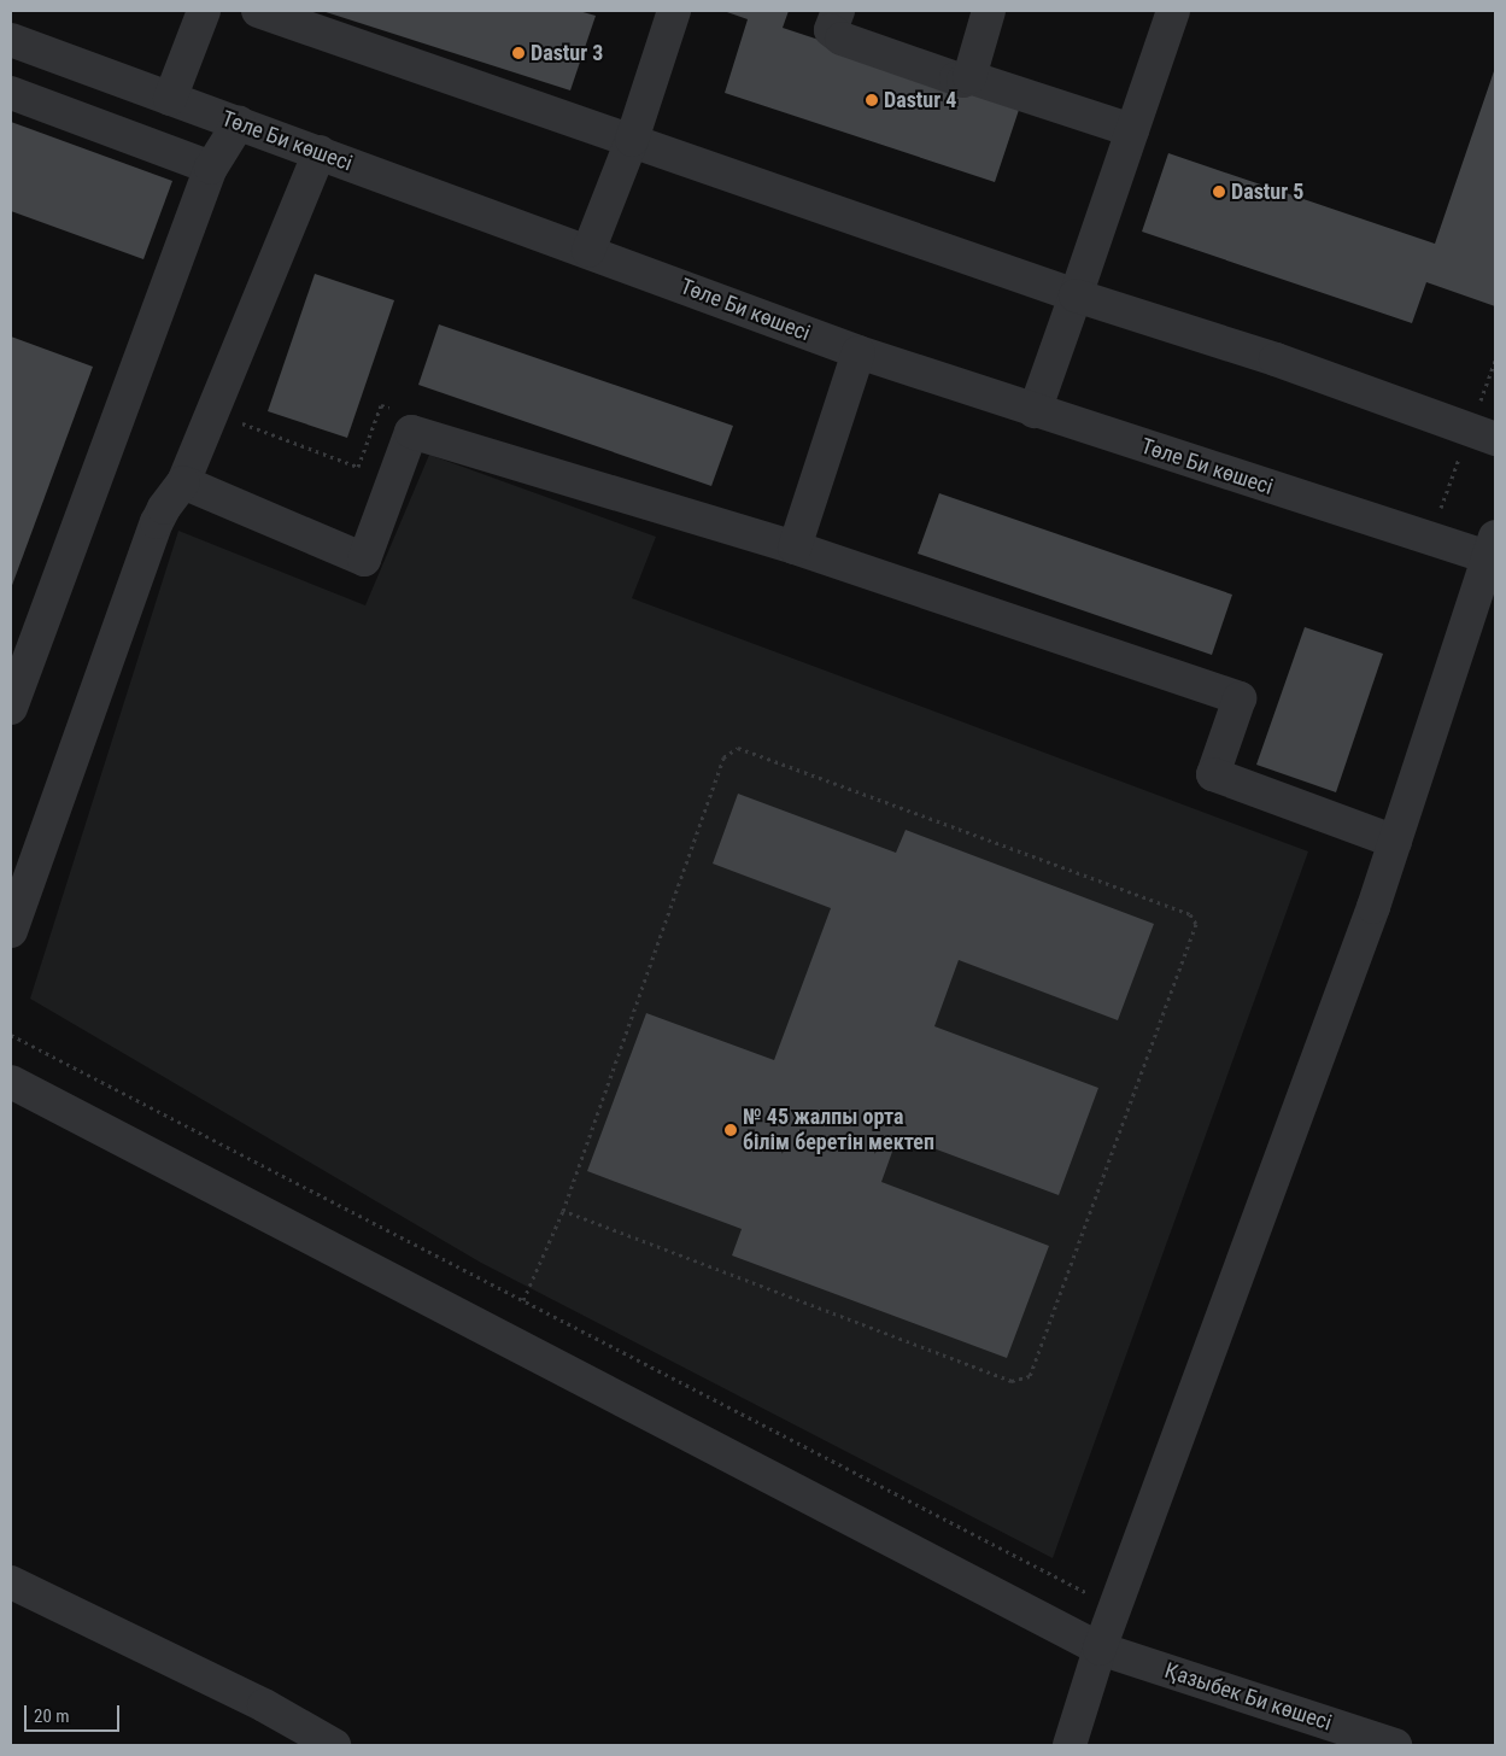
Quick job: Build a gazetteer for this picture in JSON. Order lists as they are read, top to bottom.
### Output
{
  "streets": {
    "street": ["Төле Би көшесі", "Қазыбек Би көшесі"]
  },
  "places": [
    "Dastur 3",
    "Dastur 4",
    "Dastur 5",
    "№ 45 жалпы орта білім беретін мектеп"
  ],
  "scale_bar": "20 m"
}
